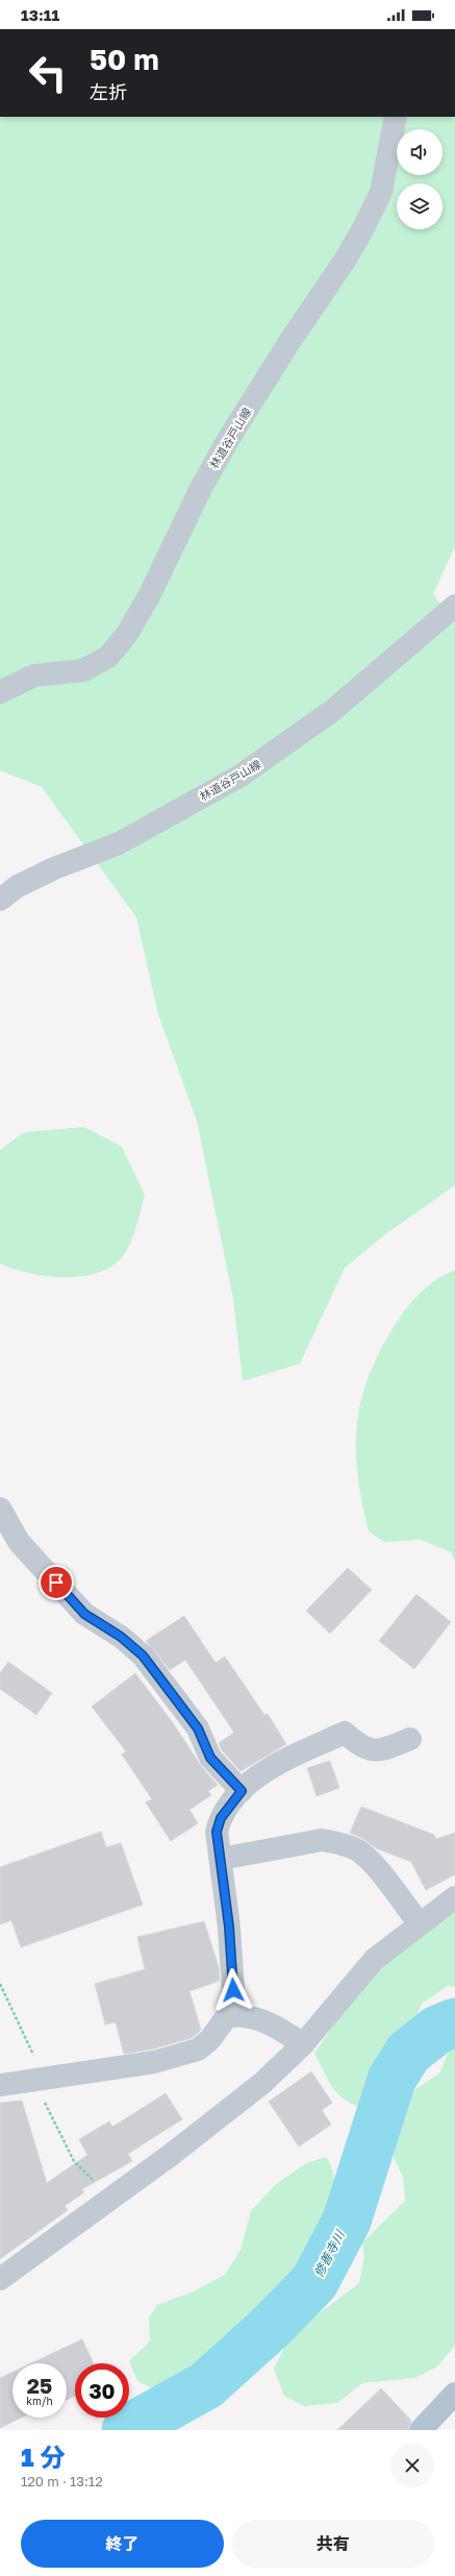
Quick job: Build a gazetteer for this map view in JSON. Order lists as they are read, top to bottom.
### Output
{
  "streets": {
    "street": ["林道谷戸山線"]
  },
  "water": ["修善寺川"],
  "page": {
    "status": "13:11",
    "turn": ["50 m", "左折"],
    "speed": "25 km/h",
    "limit": "30",
    "heading": ["1 分", "120 m · 13:12"],
    "buttons": ["終了", "共有"]
  }
}
